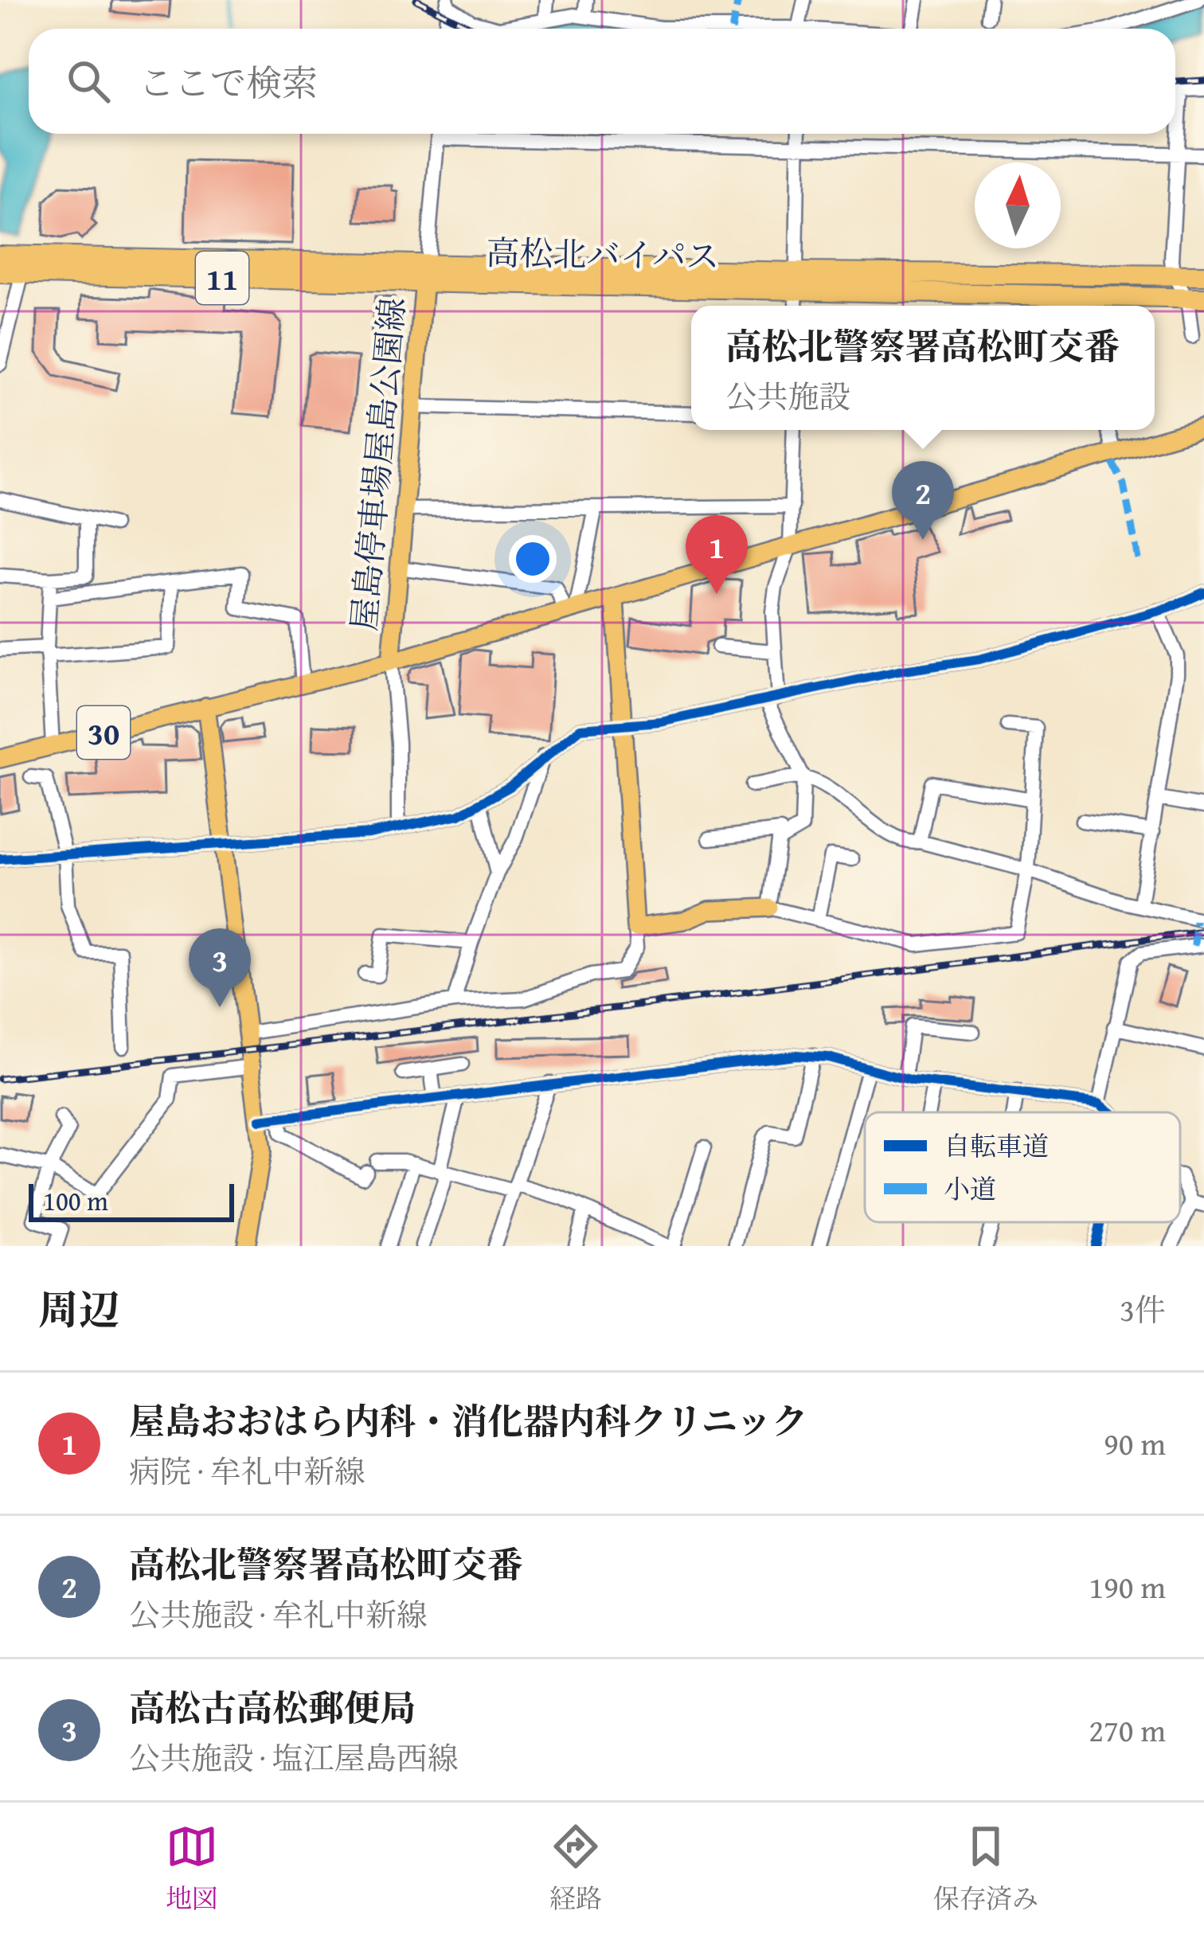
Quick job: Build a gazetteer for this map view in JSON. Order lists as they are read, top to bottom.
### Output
{
  "streets": {
    "highway": ["高松北バイパス", "11"],
    "main road": ["屋島停車場屋島公園線", "30"]
  },
  "crossings": [
    ["高松北バイパス", "屋島停車場屋島公園線"]
  ],
  "legend": ["自転車道", "小道"],
  "scale_bar": "100 m",
  "north": "top",
  "page": {
    "search": "ここで検索",
    "popup": ["高松北警察署高松町交番", "公共施設"],
    "pins": ["2", "1", "3"],
    "scale": "100 m",
    "heading": ["周辺", "3件"],
    "list": [
      {
        "mark": "1",
        "name": "屋島おおはら内科・消化器内科クリニック",
        "note": "病院 · 牟礼中新線",
        "value": "90 m"
      },
      {
        "mark": "2",
        "name": "高松北警察署高松町交番",
        "note": "公共施設 · 牟礼中新線",
        "value": "190 m"
      },
      {
        "mark": "3",
        "name": "高松古高松郵便局",
        "note": "公共施設 · 塩江屋島西線",
        "value": "270 m"
      }
    ],
    "nav": ["地図", "経路", "保存済み"]
  }
}
